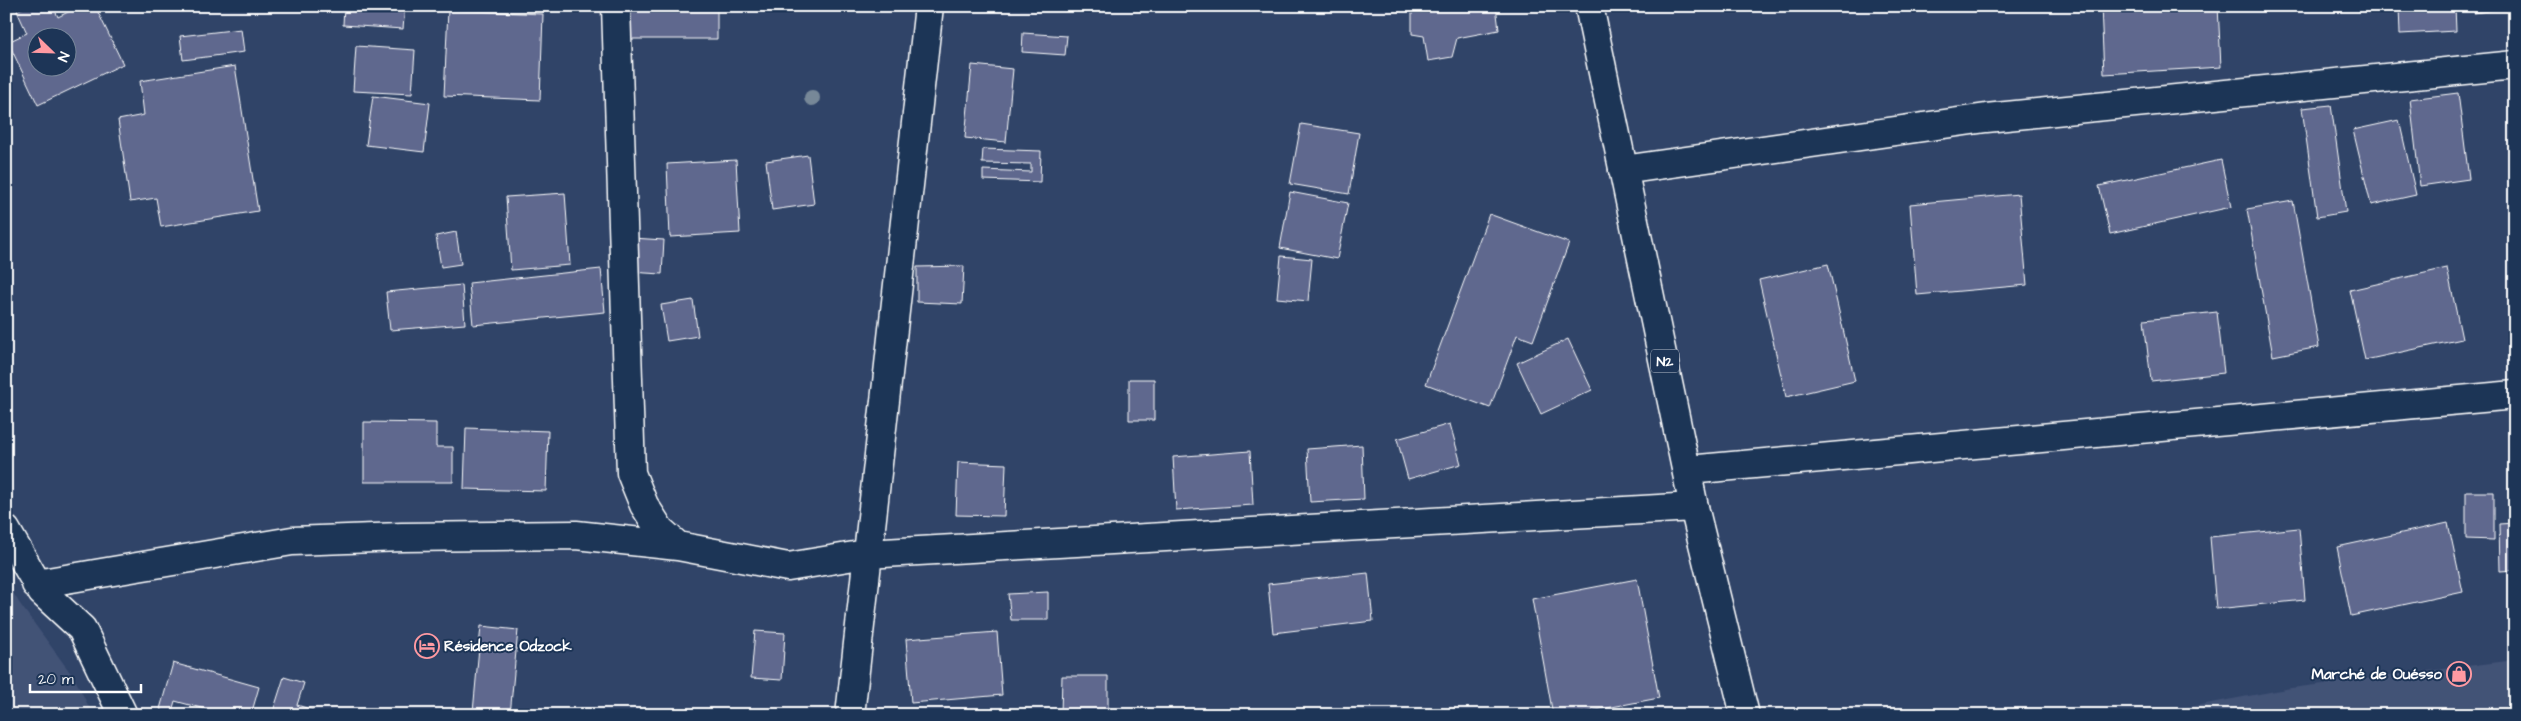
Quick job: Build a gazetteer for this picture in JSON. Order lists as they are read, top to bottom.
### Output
{
  "streets": {
    "main road": ["N2"]
  },
  "places": {
    "hotel": ["Résidence Odzock"],
    "shop": ["Marché de Ouésso"]
  },
  "scale_bar": "20 m",
  "north": "bottom right"
}
